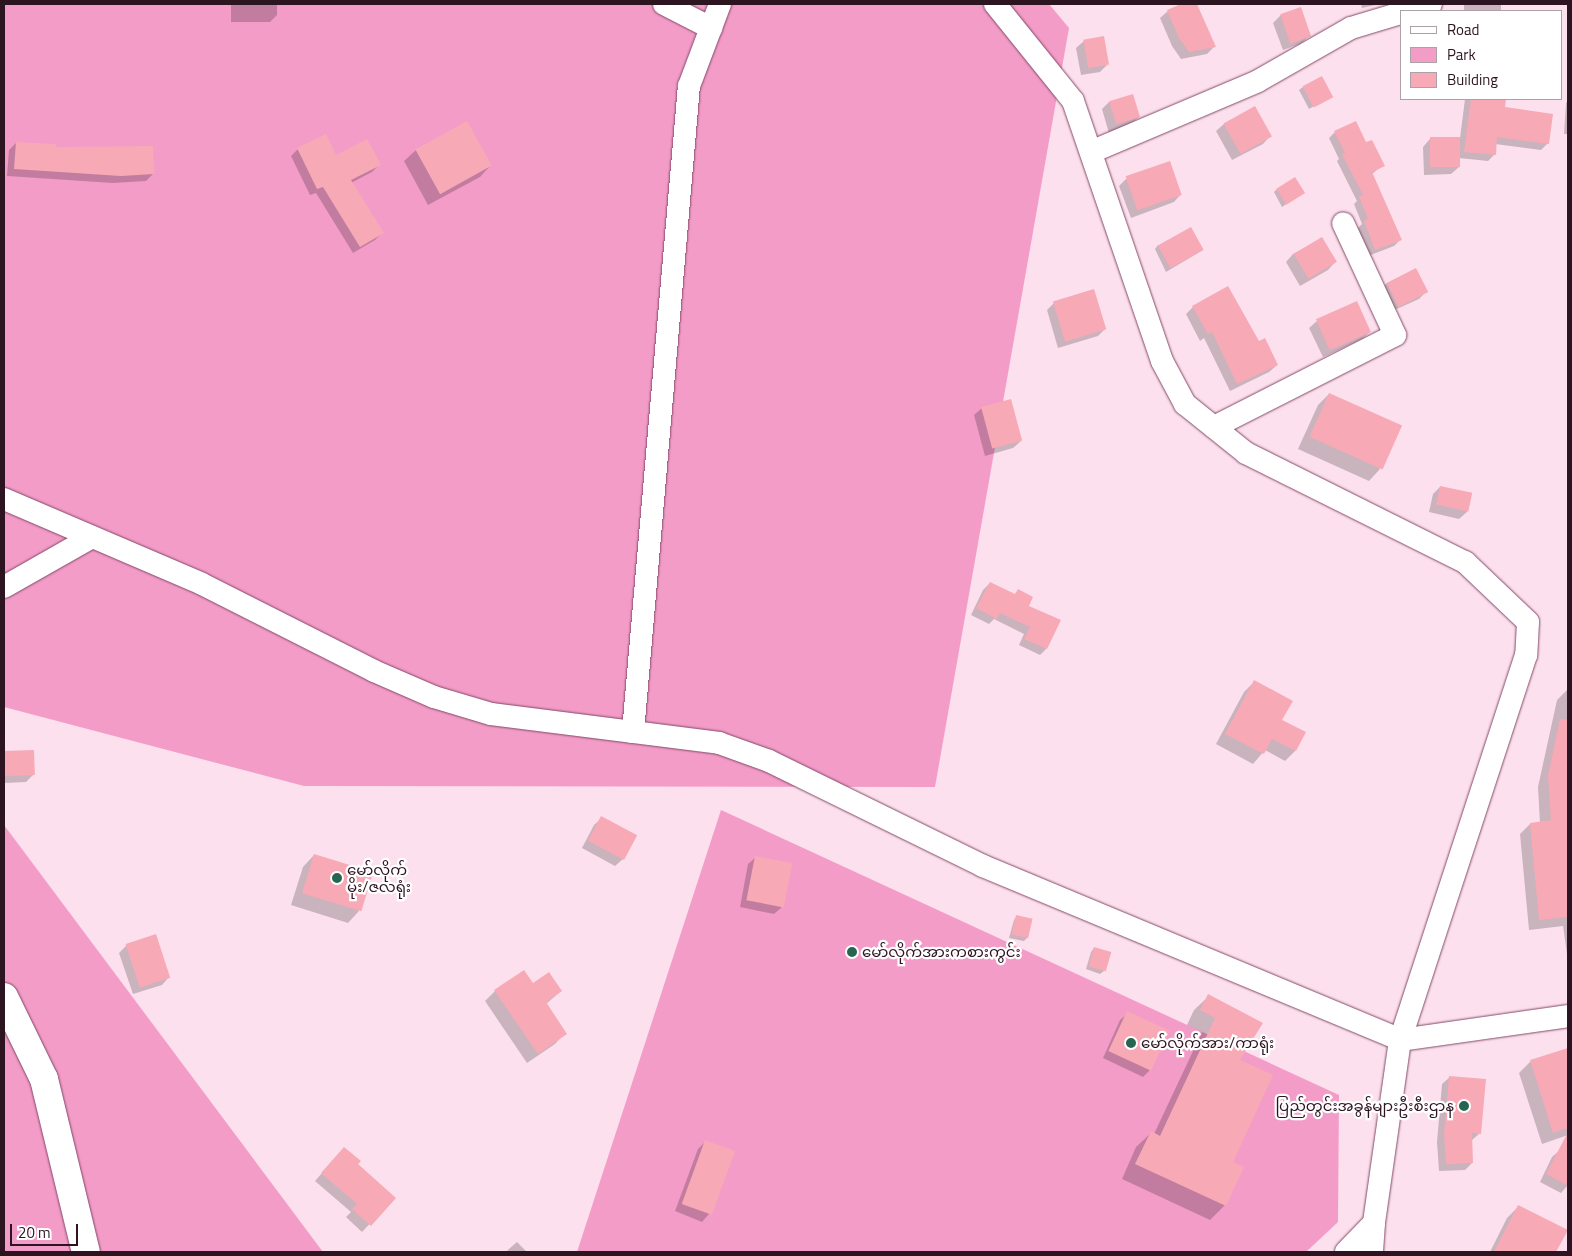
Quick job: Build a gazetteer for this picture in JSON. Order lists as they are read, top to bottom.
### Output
{
  "places": [
    "မော်လိုက် မိုး/ဇလရုံး",
    "မော်လိုက်အားကစားကွင်း",
    "မော်လိုက်အား/ကာရုံး",
    "ပြည်တွင်းအခွန်များဦးစီးဌာန"
  ],
  "legend": ["Road", "Park", "Building"],
  "scale_bar": "20 m"
}
